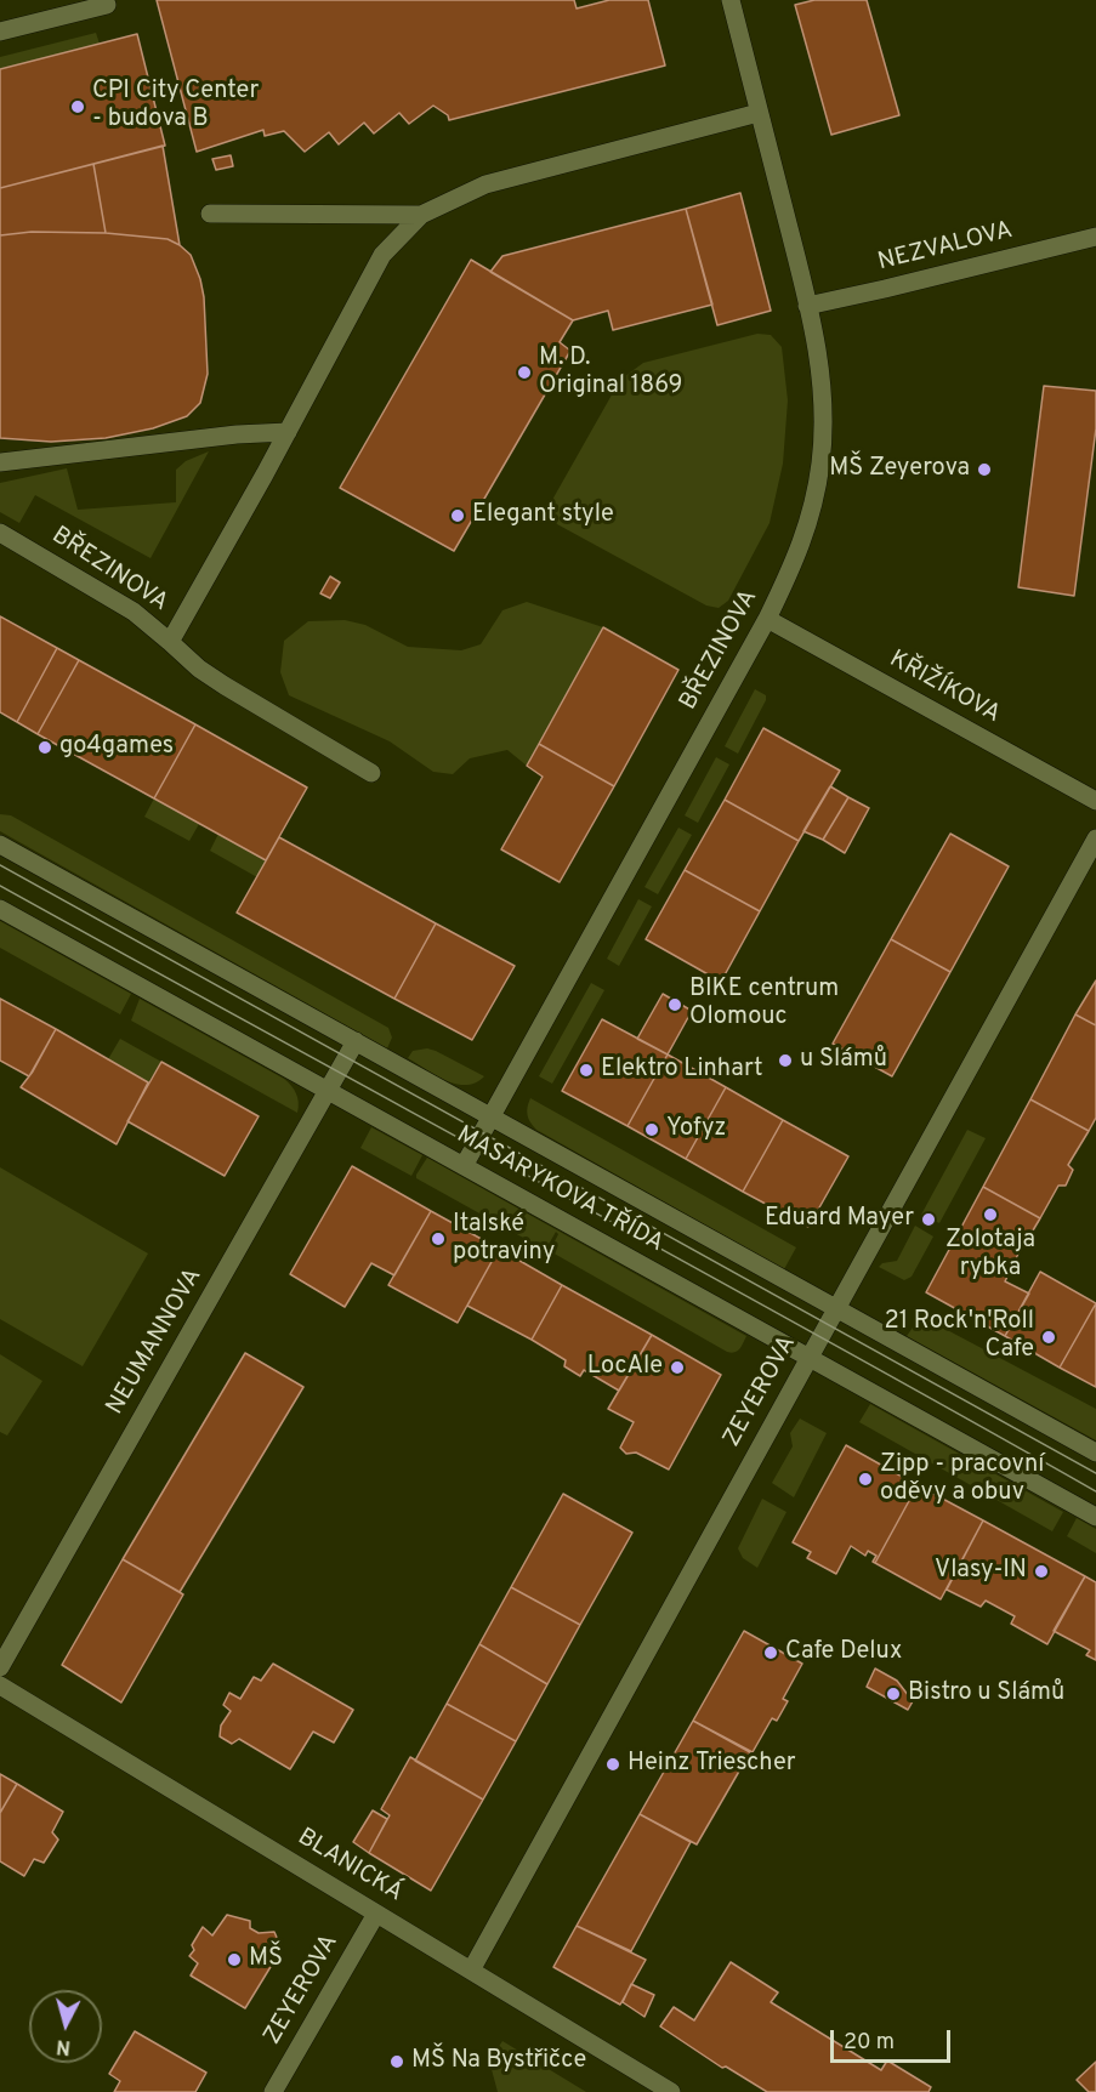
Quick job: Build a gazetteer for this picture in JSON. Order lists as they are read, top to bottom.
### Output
{
  "streets": {
    "street": [
      "NEZVALOVA",
      "BŘEZINOVA",
      "KŘIŽÍKOVA",
      "MASARYKOVA TŘÍDA",
      "NEUMANNOVA",
      "ZEYEROVA",
      "BLANICKÁ"
    ]
  },
  "crossings": [
    ["NEZVALOVA", "BŘEZINOVA"],
    ["BŘEZINOVA", "KŘIŽÍKOVA"],
    ["BŘEZINOVA", "MASARYKOVA TŘÍDA"],
    ["MASARYKOVA TŘÍDA", "NEUMANNOVA"],
    ["MASARYKOVA TŘÍDA", "ZEYEROVA"],
    ["ZEYEROVA", "BLANICKÁ"]
  ],
  "places": [
    "CPI City Center - budova B",
    "M. D. Original 1869",
    "MŠ Zeyerova",
    "Elegant style",
    "go4games",
    "BIKE centrum Olomouc",
    "u Slámů",
    "Elektro Linhart",
    "Yofyz",
    "Zolotaja rybka",
    "Eduard Mayer",
    "Italské potraviny",
    "21 Rock'n'Roll Cafe",
    "LocAle",
    "Zipp - pracovní oděvy a obuv",
    "Vlasy-IN",
    "Cafe Delux",
    "Bistro u Slámů",
    "Heinz Triescher",
    "MŠ",
    "MŠ Na Bystřičce"
  ],
  "scale_bar": "20 m",
  "north": "bottom"
}
